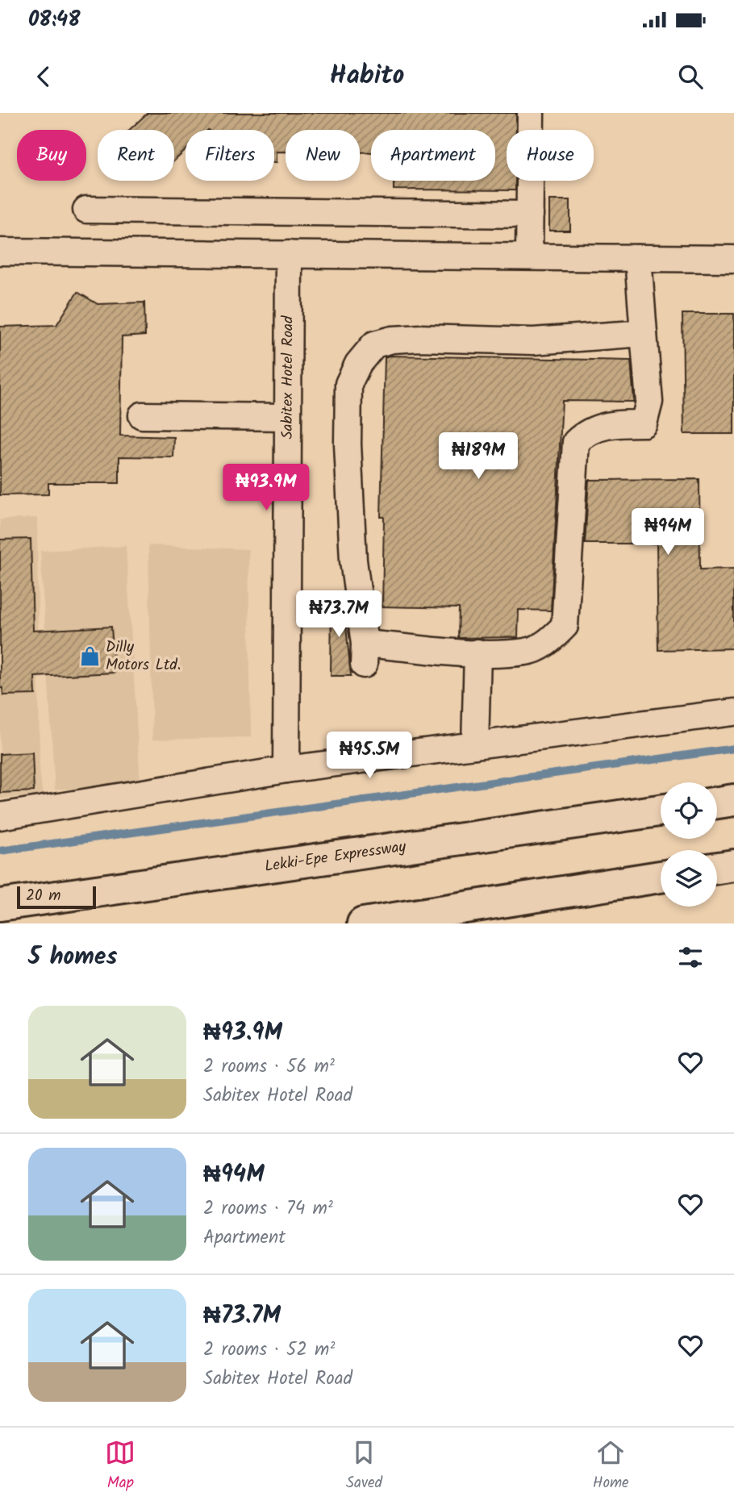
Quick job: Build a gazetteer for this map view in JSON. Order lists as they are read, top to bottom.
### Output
{
  "streets": {
    "highway": ["Lekki-Epe Expressway"],
    "street": ["Sabitex Hotel Road"]
  },
  "places": {
    "shop": ["Dilly Motors Ltd."]
  },
  "scale_bar": "20 m",
  "page": {
    "status": "08:48",
    "header": "Habito",
    "chip": [
      "Buy",
      "Rent",
      "Filters",
      "New",
      "Apartment",
      "House"
    ],
    "price": [
      "₦189M",
      "₦93.9M",
      "₦94M",
      "₦73.7M",
      "₦95.5M"
    ],
    "scale": "20 m",
    "heading": "5 homes",
    "list": [
      {
        "name": "₦93.9M",
        "note": "2 rooms · 56 m² · Sabitex Hotel Road"
      },
      {
        "name": "₦94M",
        "note": "2 rooms · 74 m² · Apartment"
      },
      {
        "name": "₦73.7M",
        "note": "2 rooms · 52 m² · Sabitex Hotel Road"
      }
    ],
    "tabs": ["Map", "Saved", "Home"]
  }
}
